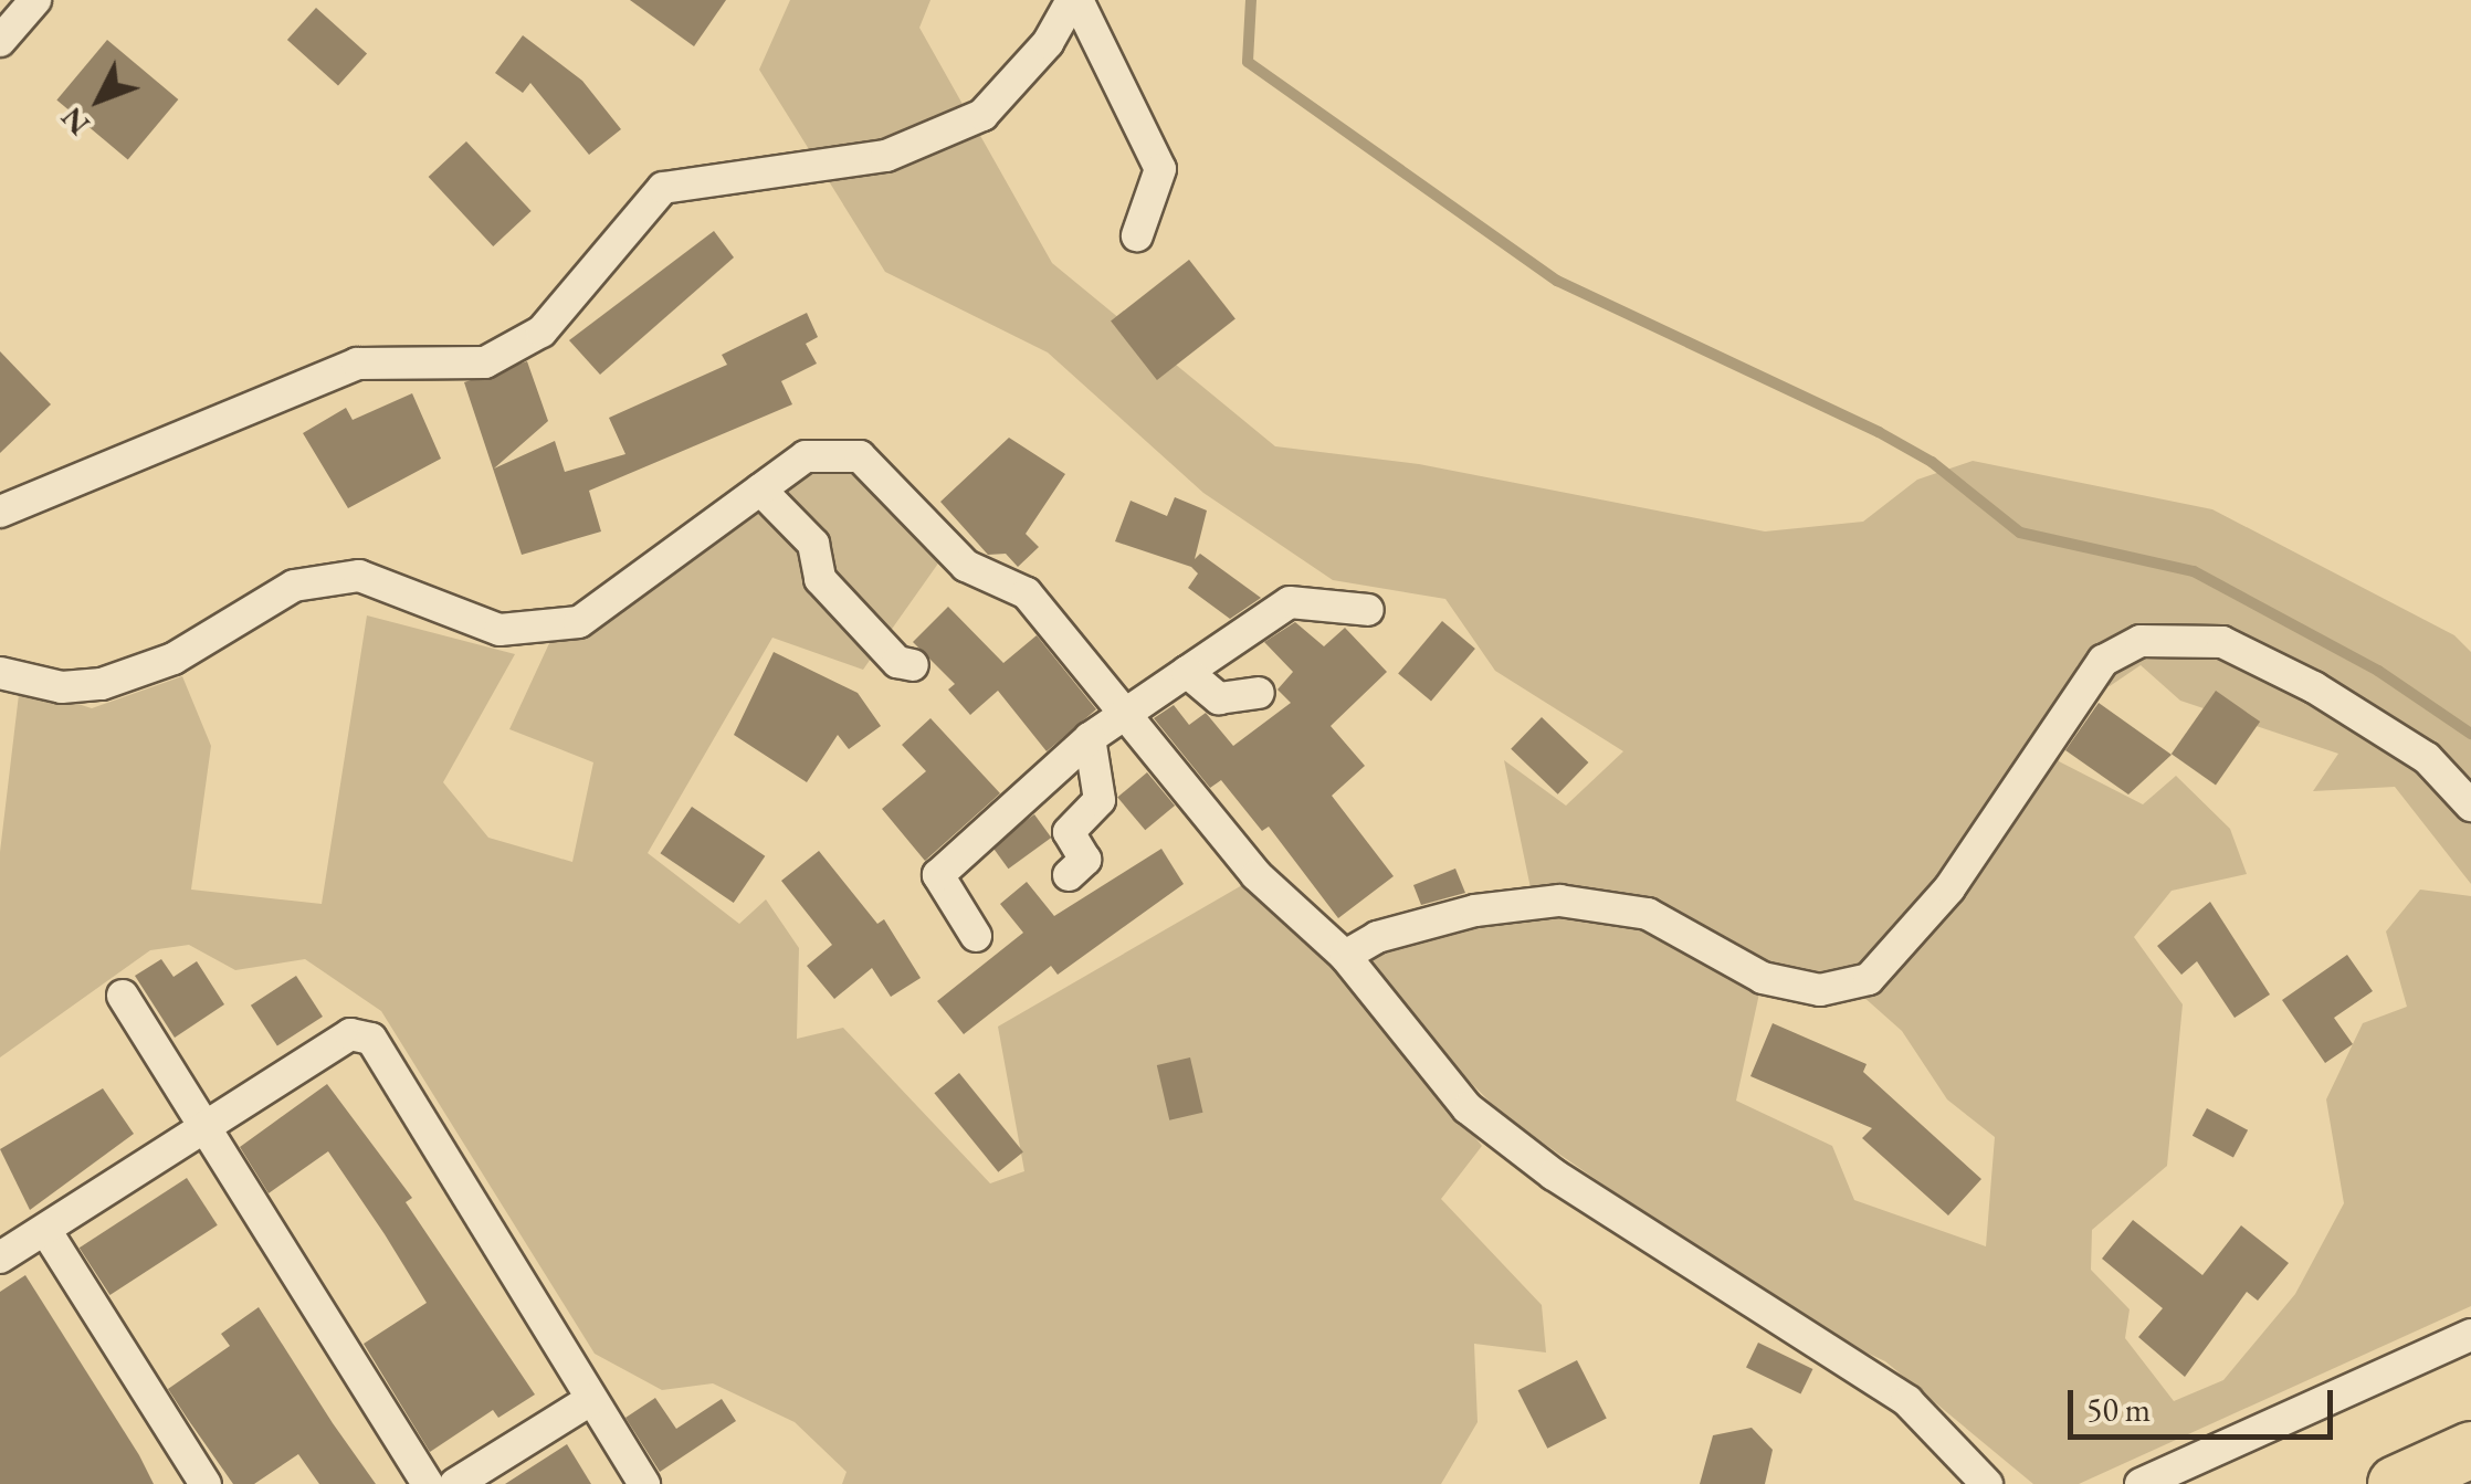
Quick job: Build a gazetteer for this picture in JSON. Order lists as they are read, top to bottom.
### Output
{
  "scale_bar": "50 m",
  "north": "bottom left"
}
